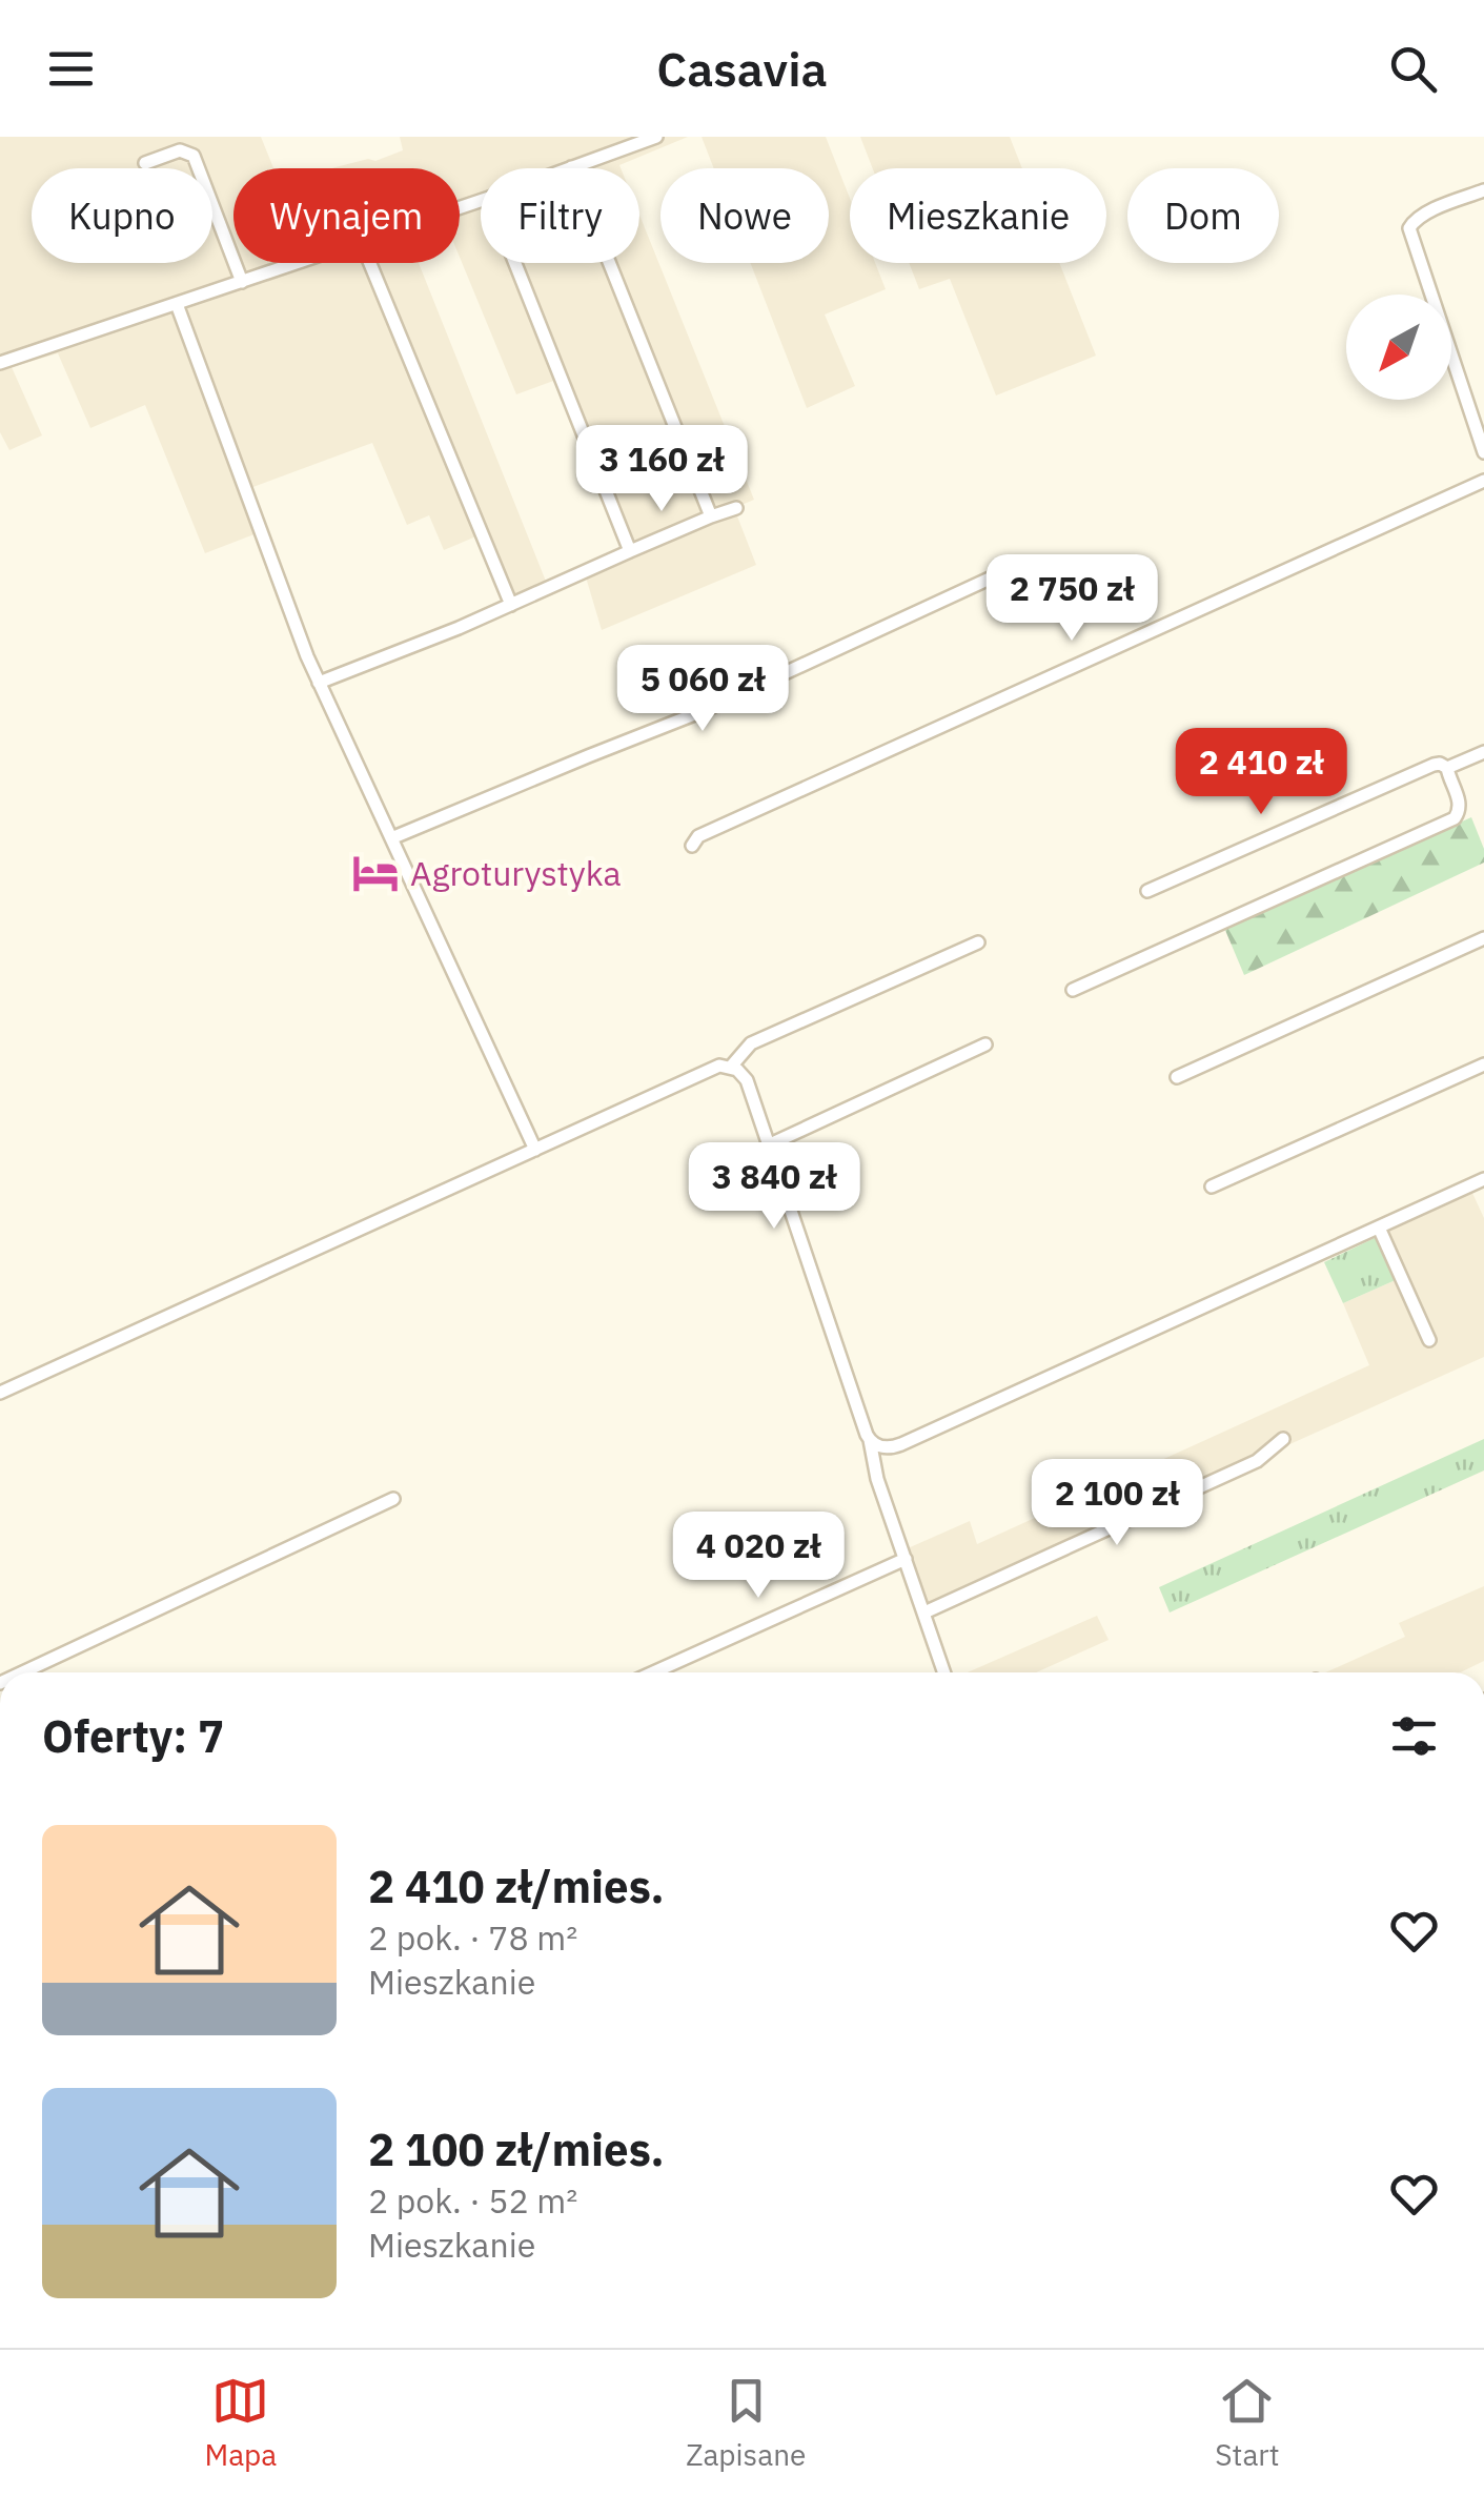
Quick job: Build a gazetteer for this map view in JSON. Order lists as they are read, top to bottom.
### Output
{
  "places": {
    "hotel": ["Agroturystyka"]
  },
  "north": "bottom left",
  "page": {
    "header": "Casavia",
    "chip": [
      "Kupno",
      "Wynajem",
      "Filtry",
      "Nowe",
      "Mieszkanie",
      "Dom"
    ],
    "price": [
      "3 160 zł",
      "2 750 zł",
      "5 060 zł",
      "2 410 zł",
      "3 840 zł",
      "2 100 zł",
      "4 020 zł"
    ],
    "heading": "Oferty: 7",
    "list": [
      {
        "name": "2 410 zł/mies.",
        "note": "2 pok. · 78 m² · Mieszkanie"
      },
      {
        "name": "2 100 zł/mies.",
        "note": "2 pok. · 52 m² · Mieszkanie"
      }
    ],
    "tabs": ["Mapa", "Zapisane", "Start"]
  }
}
